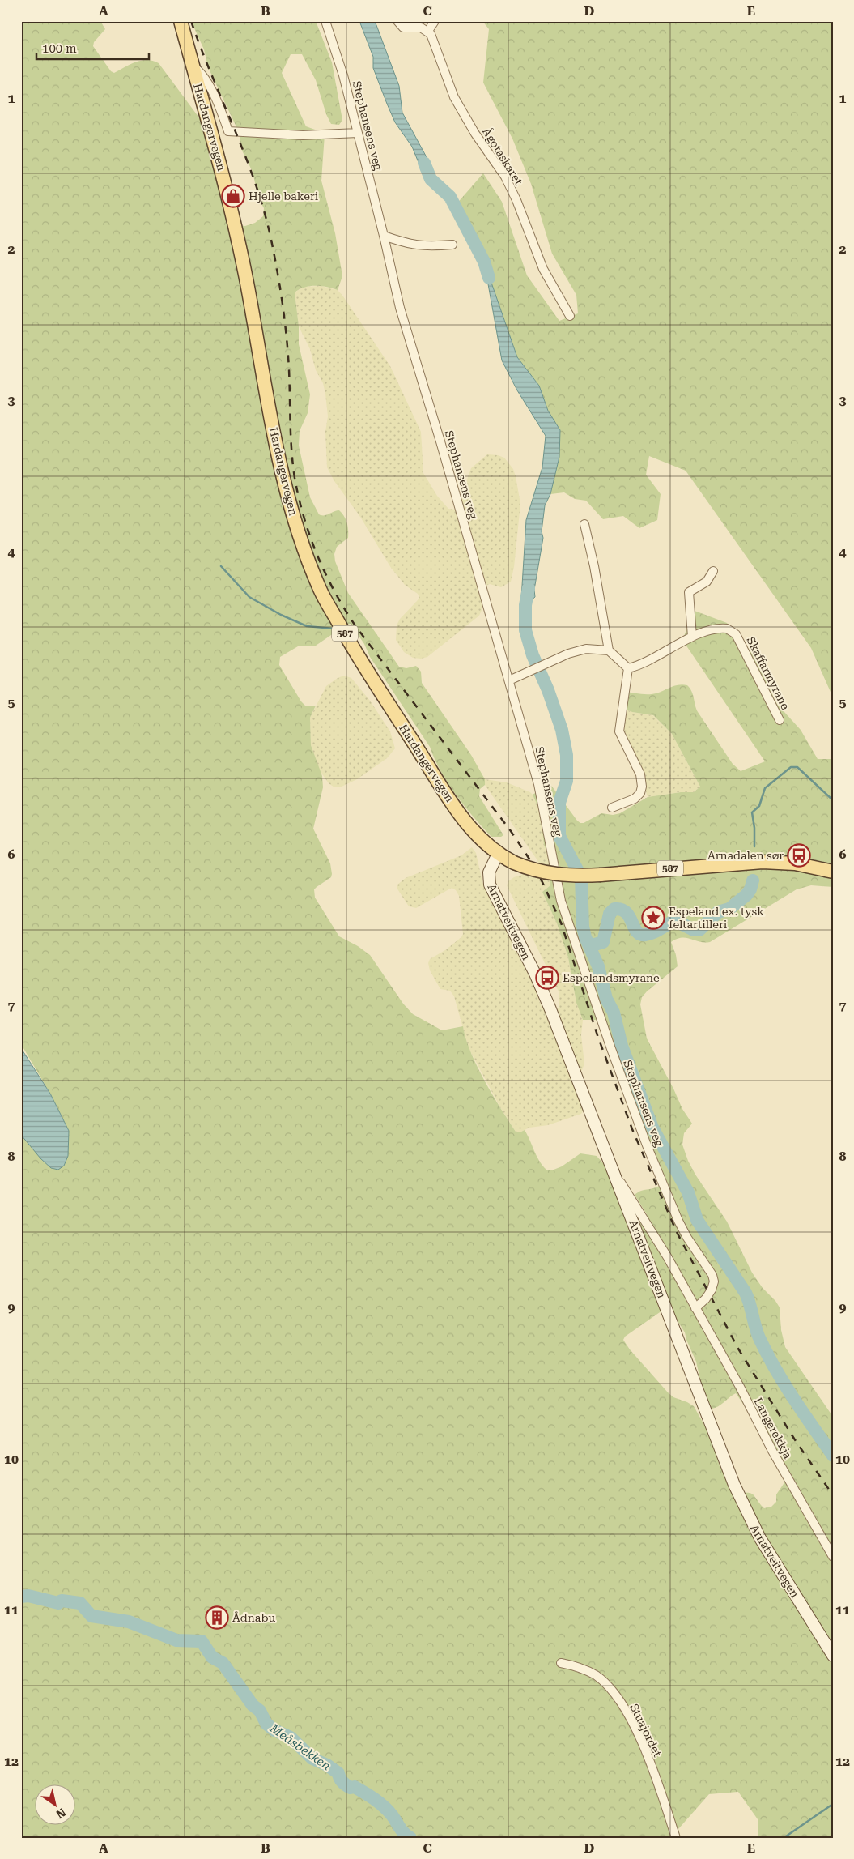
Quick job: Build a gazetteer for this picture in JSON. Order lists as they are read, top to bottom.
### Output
{
  "streets": {
    "main road": ["Hardangervegen", "587", "Arnatveitvegen"],
    "street": [
      "Stephansens veg",
      "Ågotaskaret",
      "Skaffarmyrane",
      "Langerekkja",
      "Stuajordet"
    ]
  },
  "crossings": [
    ["Stephansens veg", "Langerekkja"],
    ["Hardangervegen", "Arnatveitvegen"],
    ["Arnatveitvegen", "Langerekkja"]
  ],
  "water": ["Meåsbekken"],
  "places": {
    "shop": ["Hjelle bakeri"],
    "bus stop": ["Arnadalen sør", "Espelandsmyrane"],
    "place": ["Espeland ex. tysk feltartilleri"],
    "building": ["Ådnabu"]
  },
  "scale_bar": "100 m",
  "north": "bottom right",
  "grid": {
    "columns": [
      "A",
      "B",
      "C",
      "D",
      "E"
    ],
    "rows": [
      "1",
      "2",
      "3",
      "4",
      "5",
      "6",
      "7",
      "8",
      "9",
      "10",
      "11",
      "12"
    ]
  }
}
